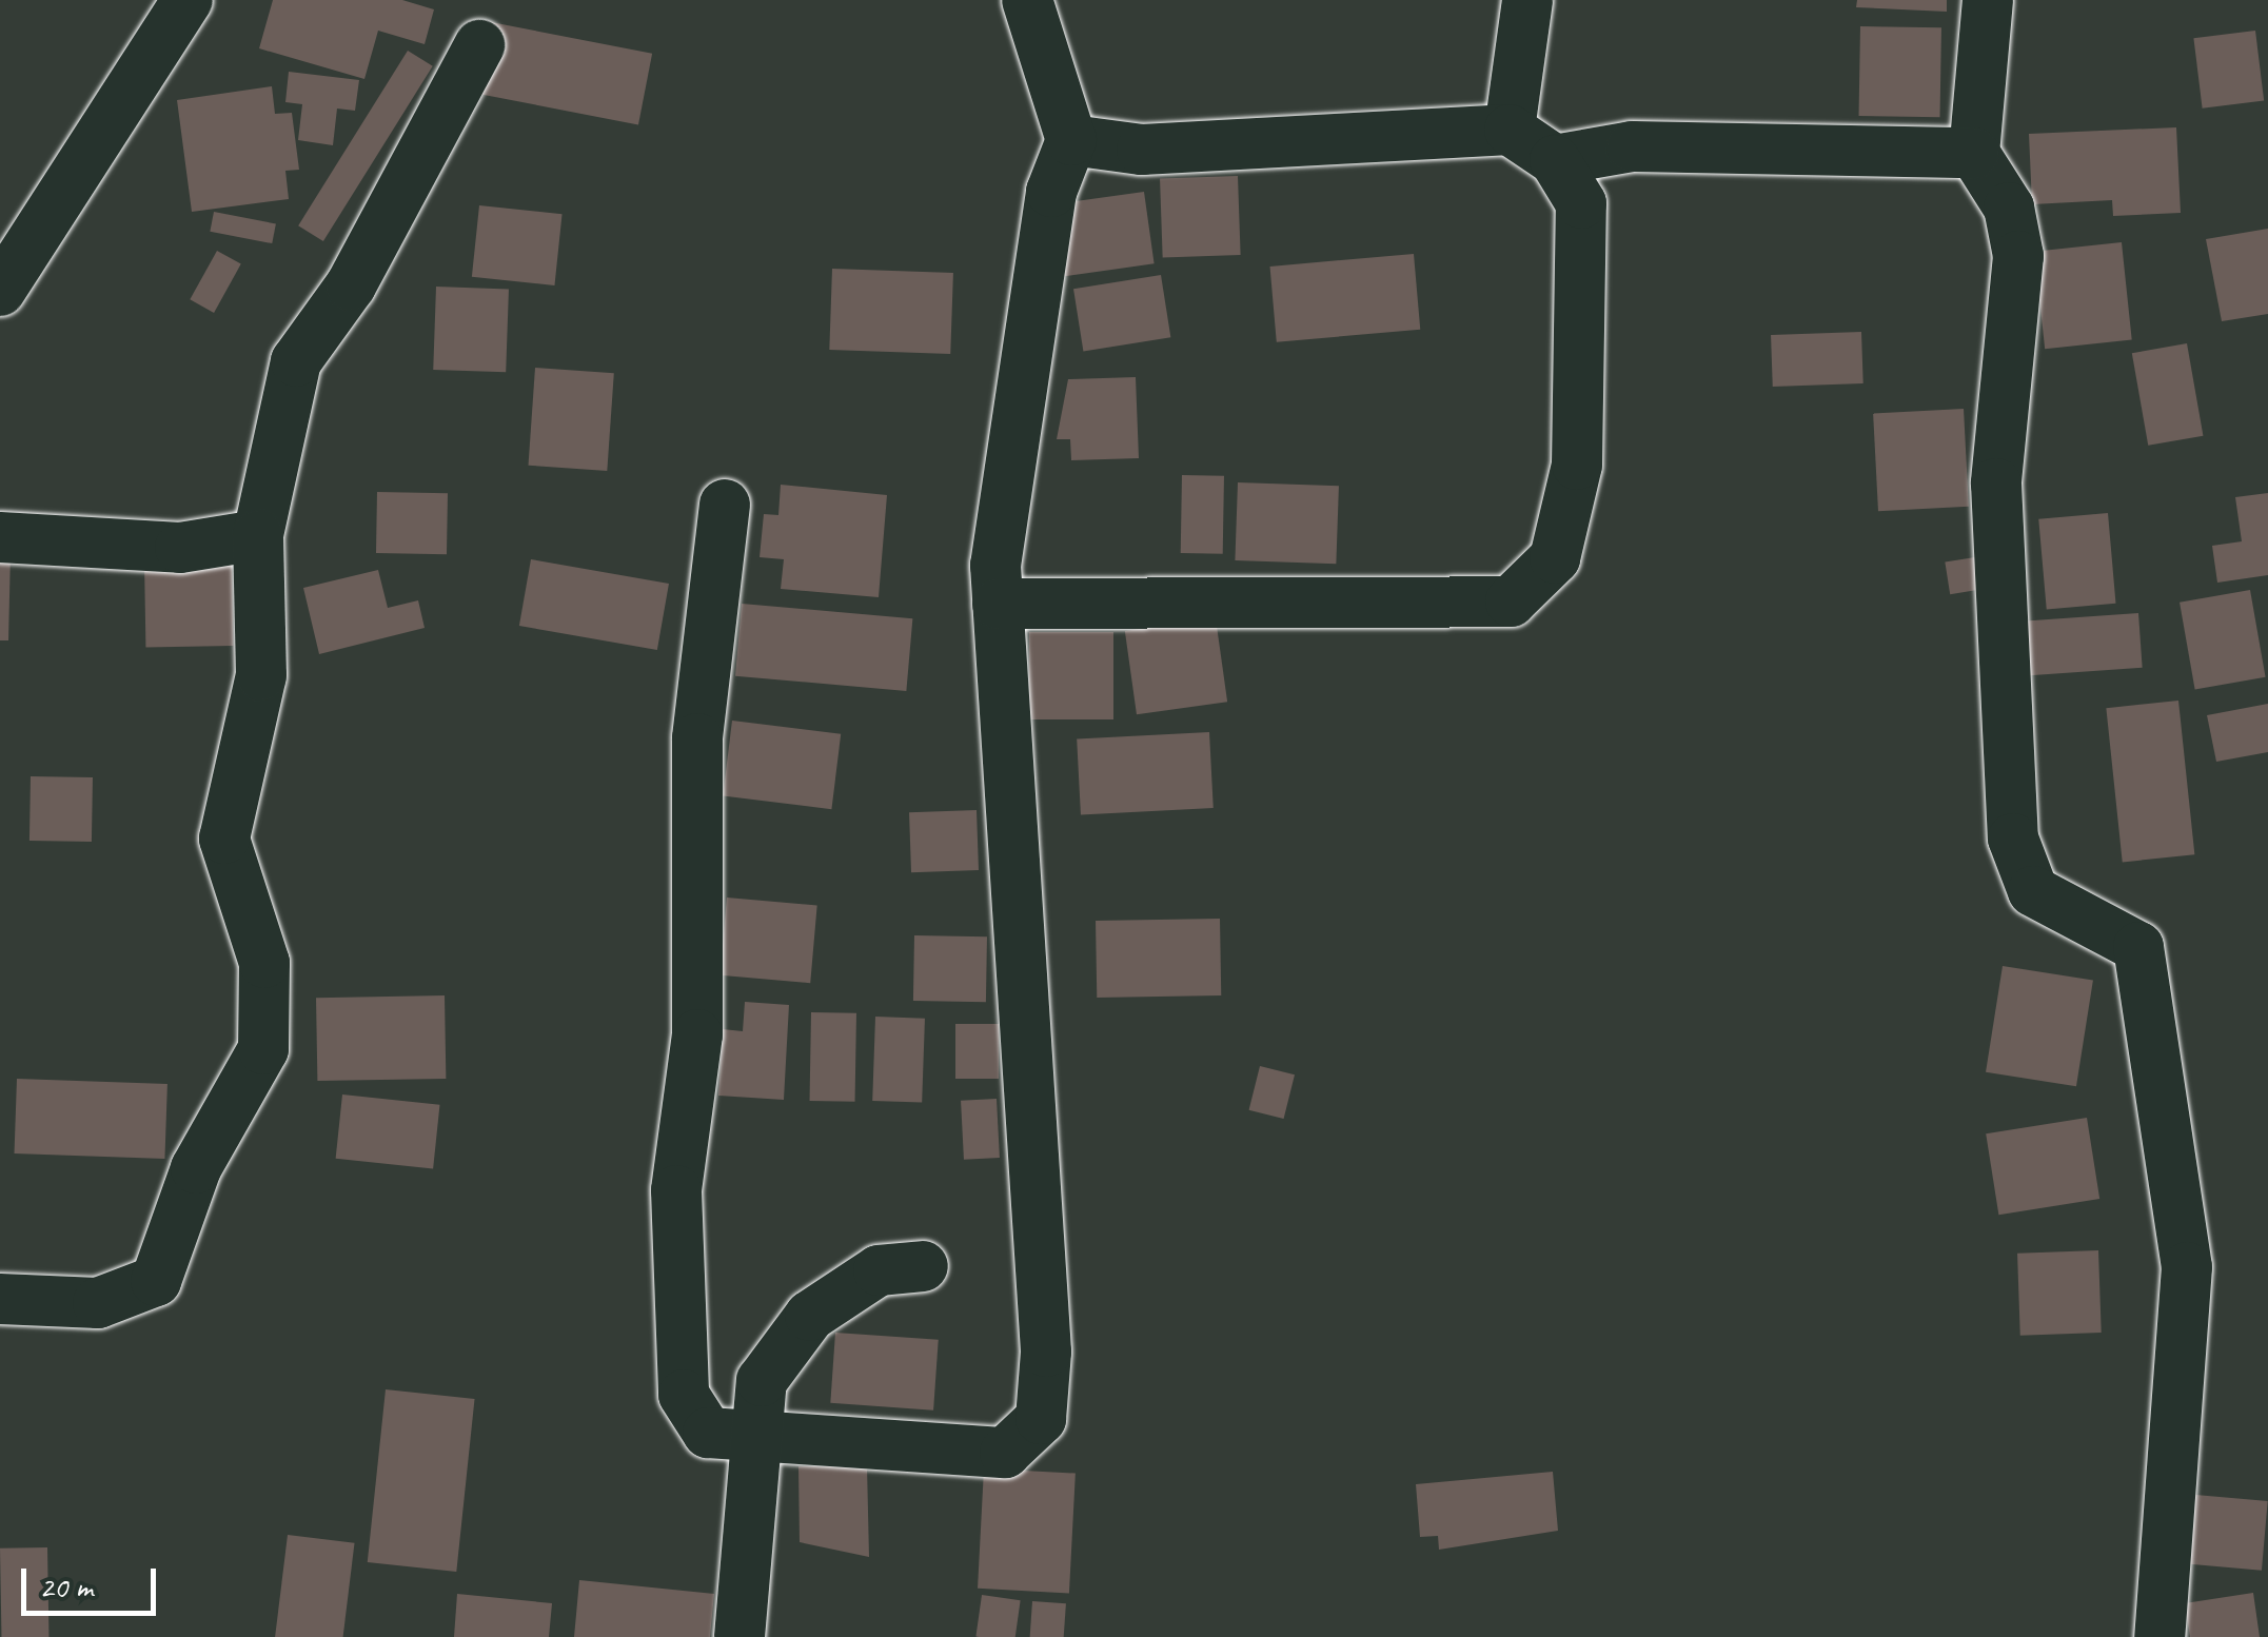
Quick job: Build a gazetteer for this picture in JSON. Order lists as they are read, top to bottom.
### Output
{
  "scale_bar": "20 m"
}
